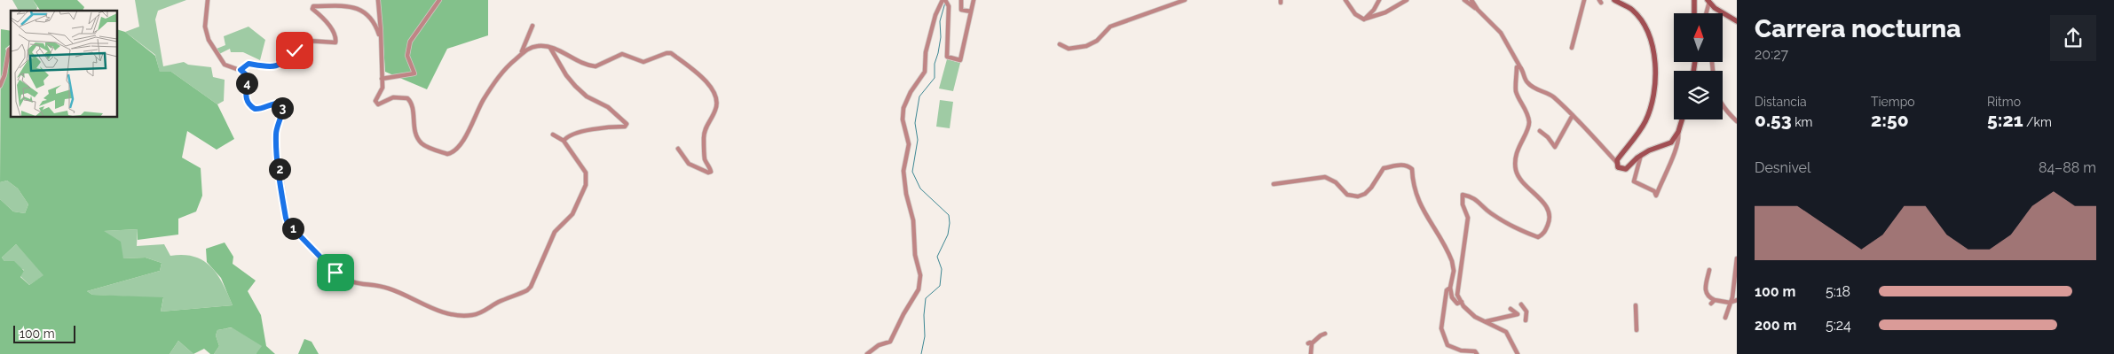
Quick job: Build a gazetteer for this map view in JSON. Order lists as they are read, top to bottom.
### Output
{
  "scale_bar": "100 m",
  "north": "top",
  "page": {
    "heading": ["Carrera nocturna", "20:27"],
    "pins": [
      "4",
      "3",
      "2",
      "1"
    ],
    "stats": [
      ["Distancia", "0.53 km"],
      ["Tiempo", "2:50"],
      ["Ritmo", "5:21 /km"]
    ],
    "chart": ["Desnivel", "84–88 m"],
    "list": [
      {
        "name": "100 m",
        "note": "5:18"
      },
      {
        "name": "200 m",
        "note": "5:24"
      }
    ],
    "scale": "100 m"
  }
}
